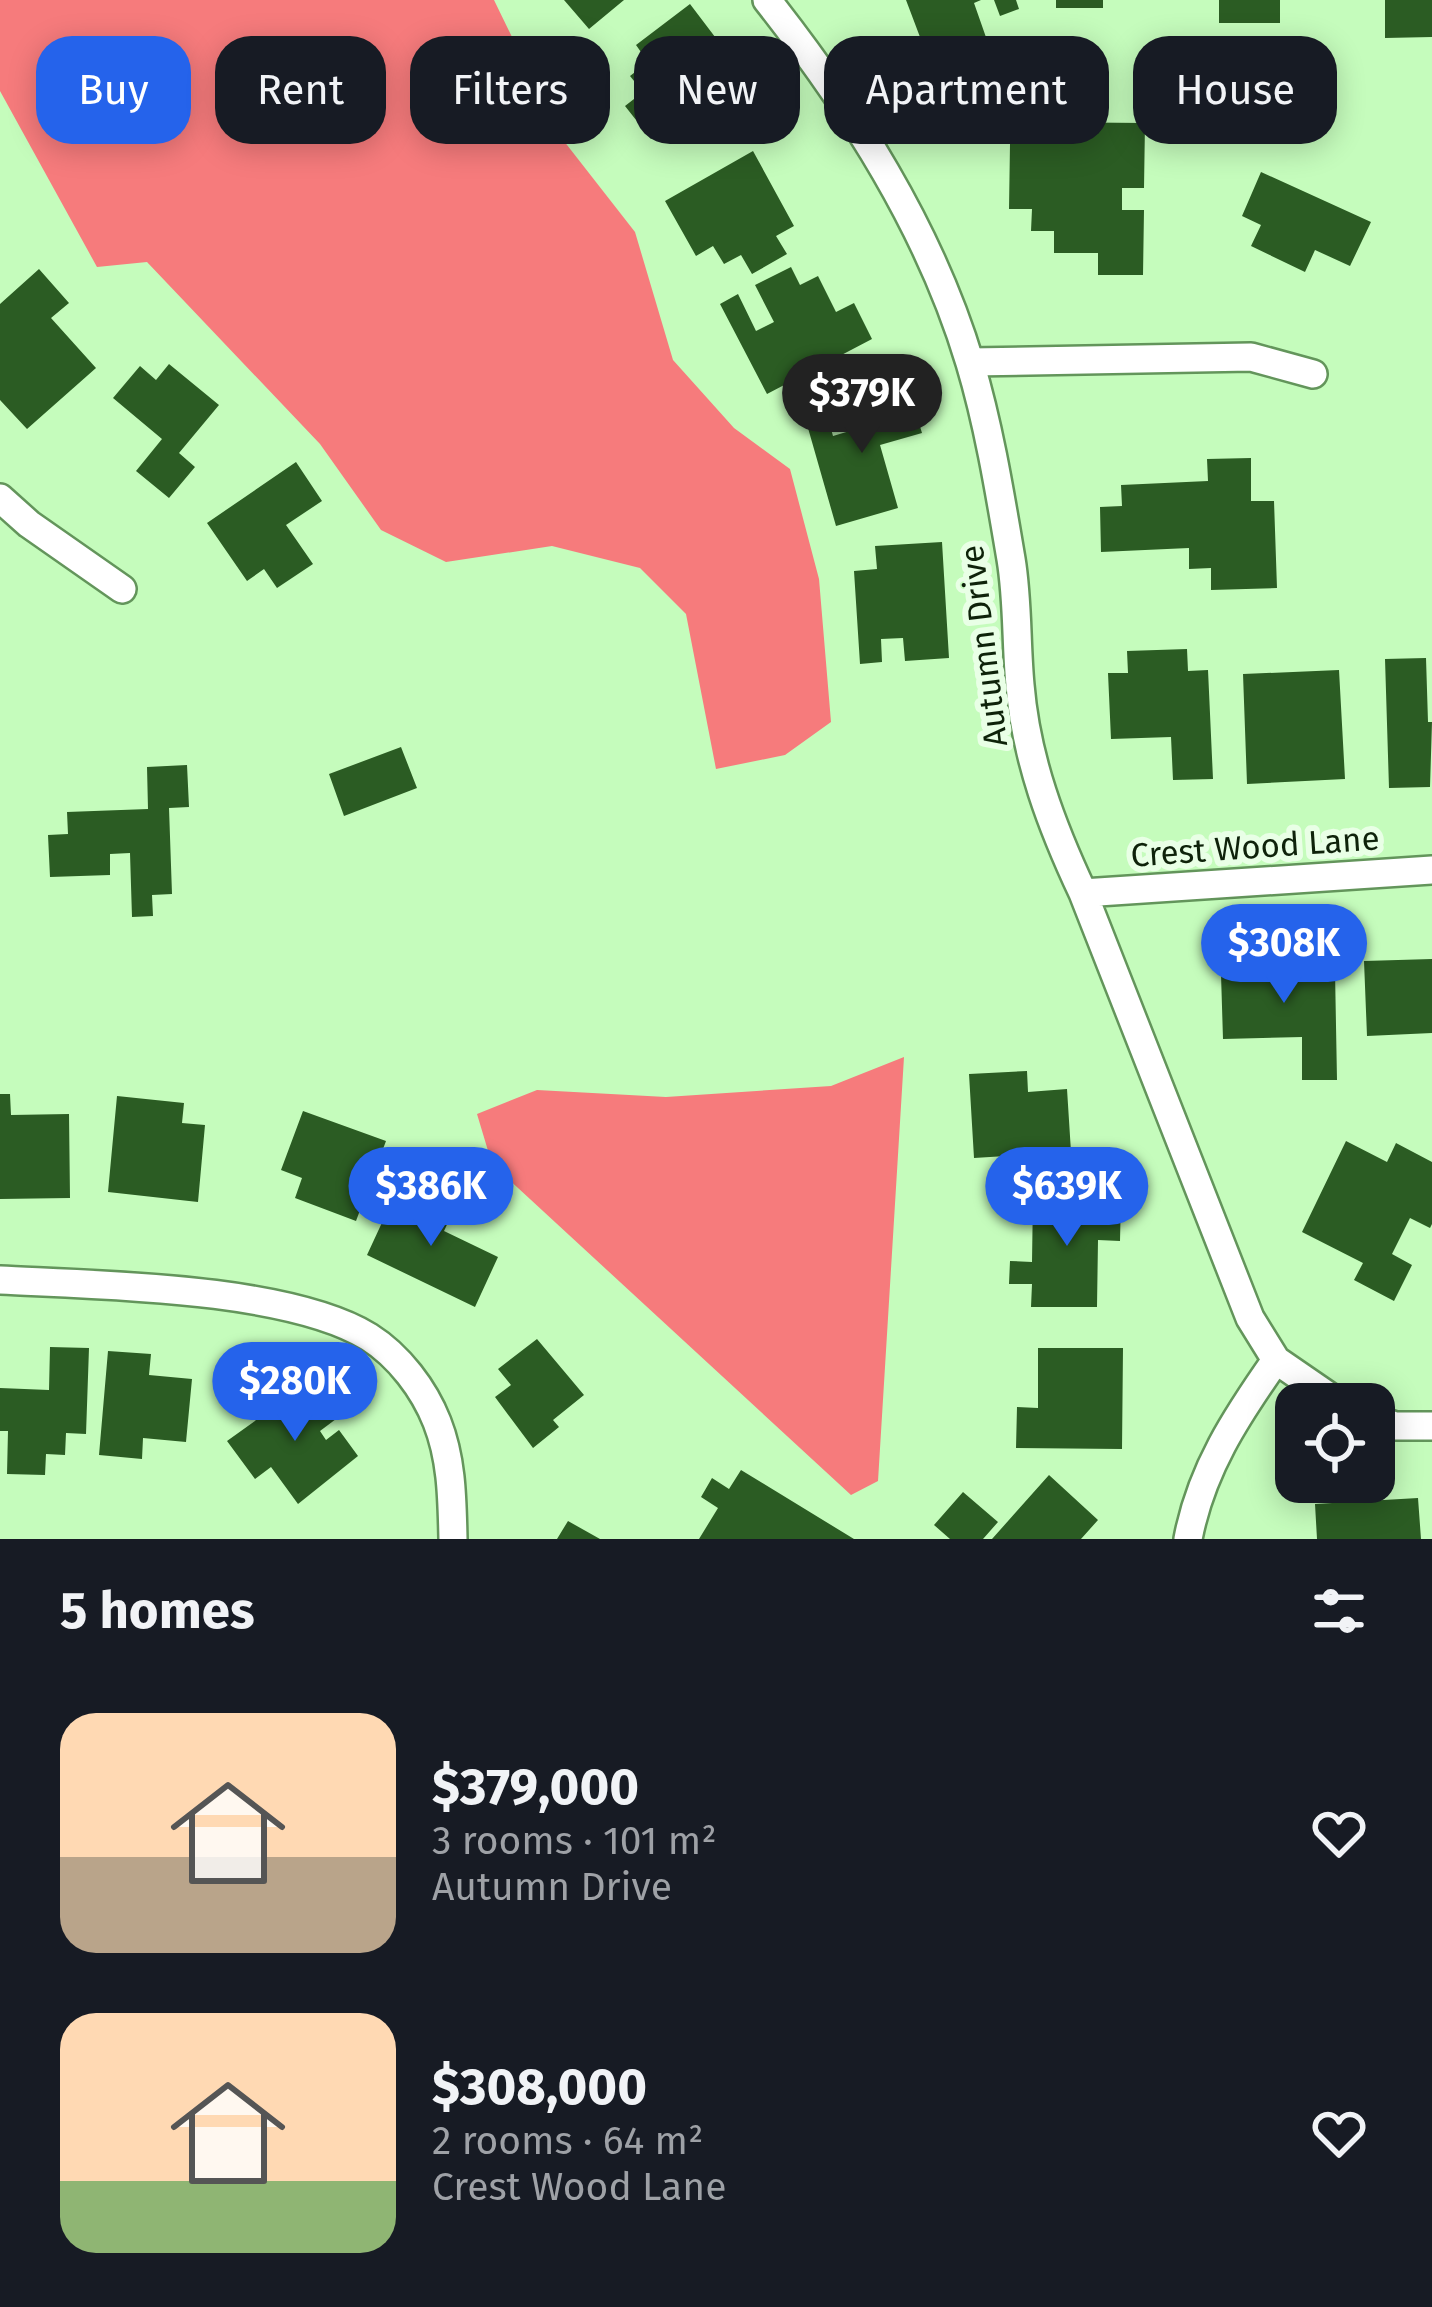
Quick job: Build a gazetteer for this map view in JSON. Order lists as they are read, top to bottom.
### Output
{
  "streets": {
    "street": ["Autumn Drive", "Crest Wood Lane"]
  },
  "crossings": [
    ["Autumn Drive", "Crest Wood Lane"]
  ],
  "page": {
    "chip": [
      "Buy",
      "Rent",
      "Filters",
      "New",
      "Apartment",
      "House"
    ],
    "price": [
      "$379K",
      "$308K",
      "$386K",
      "$639K",
      "$280K"
    ],
    "heading": "5 homes",
    "list": [
      {
        "name": "$379,000",
        "note": "3 rooms · 101 m² · Autumn Drive"
      },
      {
        "name": "$308,000",
        "note": "2 rooms · 64 m² · Crest Wood Lane"
      }
    ]
  }
}
